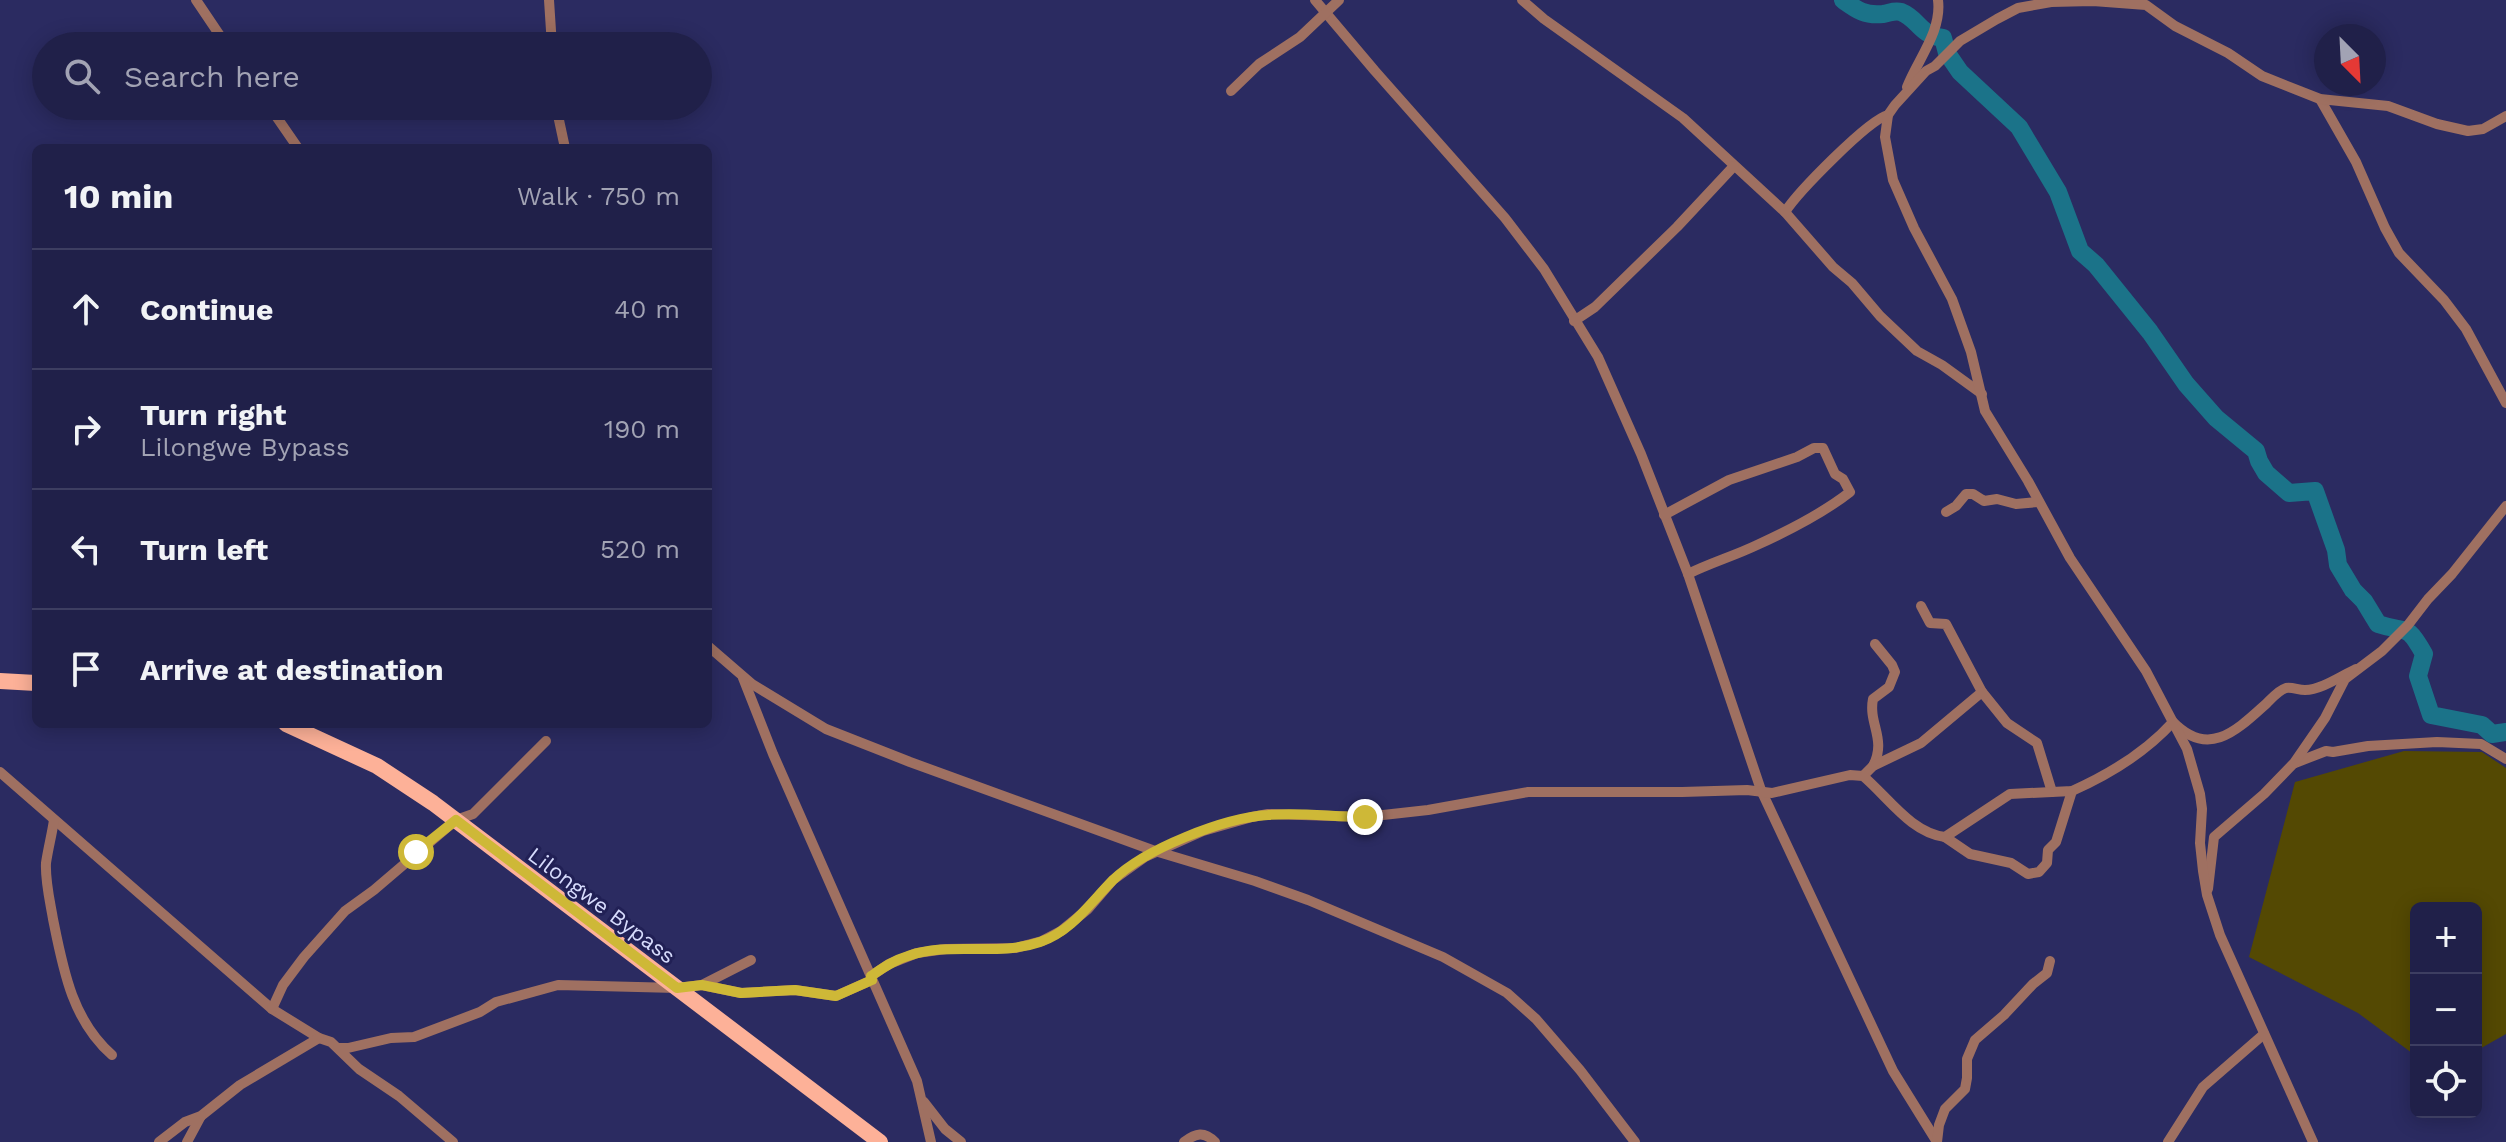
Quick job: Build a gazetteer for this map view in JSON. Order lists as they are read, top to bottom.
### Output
{
  "streets": {
    "main road": ["Lilongwe Bypass"]
  },
  "north": "bottom right",
  "page": {
    "search": "Search here",
    "heading": ["10 min", "Walk · 750 m"],
    "list": [
      ["Continue", "40 m"],
      ["Turn right", "Lilongwe Bypass", "190 m"],
      ["Turn left", "520 m"],
      "Arrive at destination"
    ],
    "map_buttons": ["+", "−"]
  }
}
